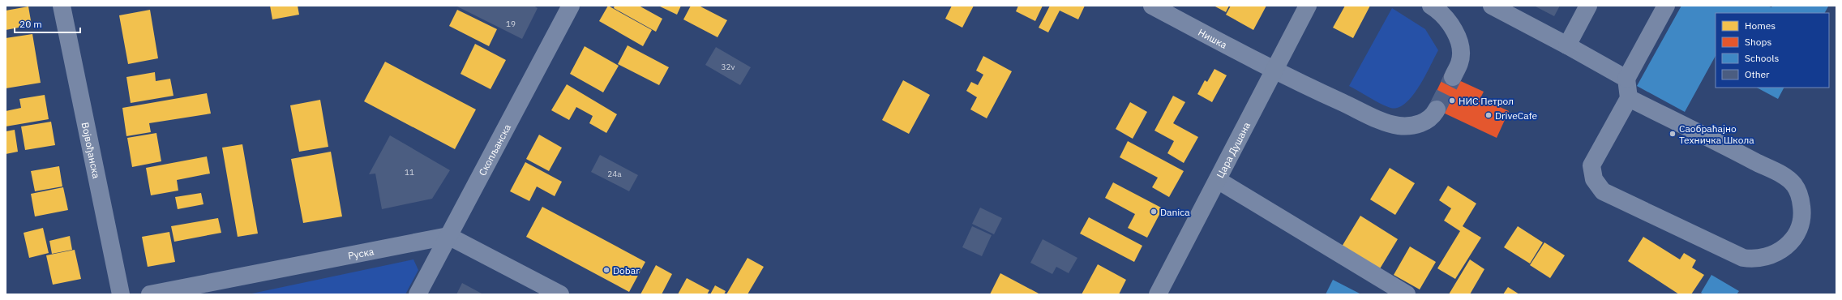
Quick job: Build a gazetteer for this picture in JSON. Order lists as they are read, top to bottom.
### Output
{
  "streets": {
    "main road": ["Цара Душана"],
    "street": [
      "Нишка",
      "Војвођанска",
      "Скопљанска",
      "Руска"
    ]
  },
  "crossings": [
    ["Нишка", "Цара Душана"],
    ["Скопљанска", "Руска"]
  ],
  "places": [
    "НИС Петрол",
    "DriveCafe",
    "Саобраћајно Техничка Школа",
    "Danica",
    "Dobar"
  ],
  "house_numbers": [
    "19",
    "32v",
    "11",
    "24a"
  ],
  "legend": [
    "Homes",
    "Shops",
    "Schools",
    "Other"
  ],
  "scale_bar": "20 m"
}
